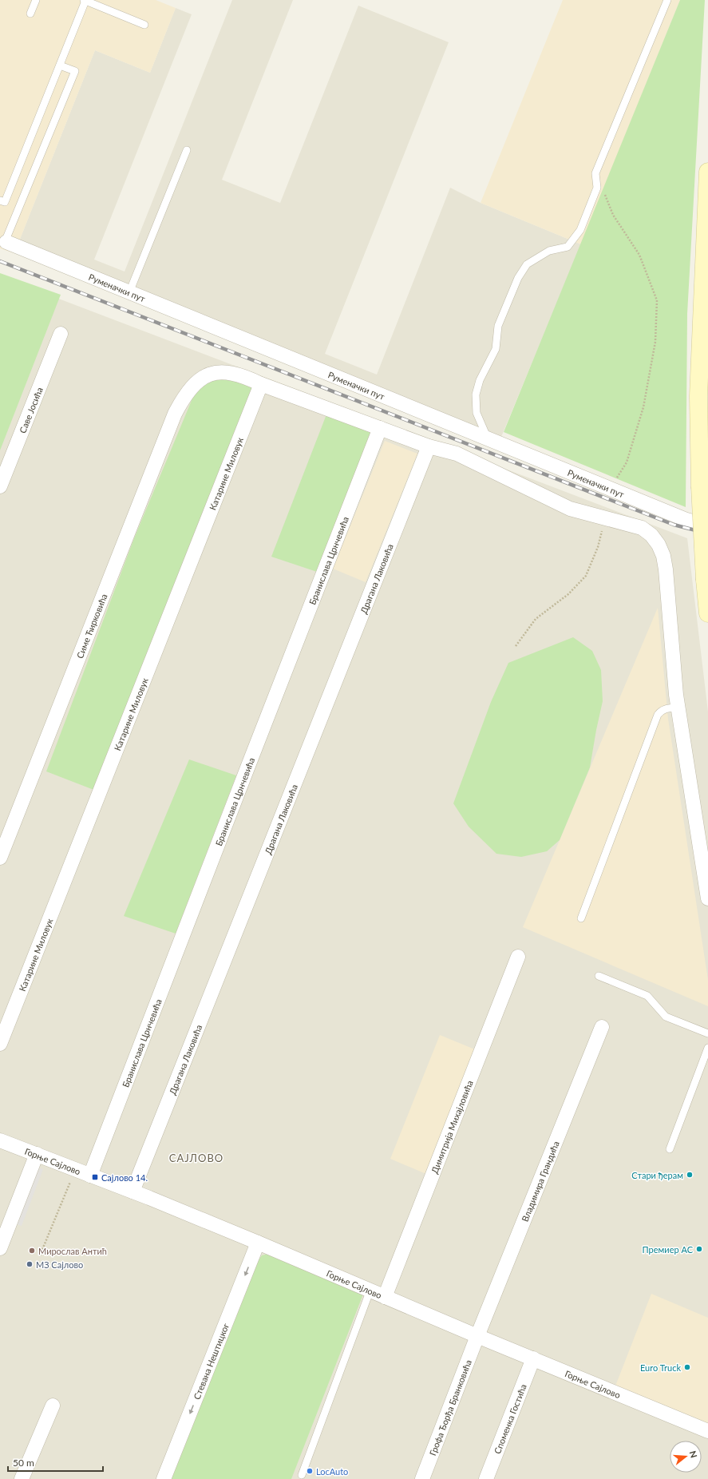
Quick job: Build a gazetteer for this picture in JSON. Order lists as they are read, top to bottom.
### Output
{
  "streets": {
    "street": [
      "Руменачки пут",
      "Саве Јосића",
      "Катарине Миловук",
      "Бранислава Црнчевића",
      "Драгана Лаковића",
      "Симе Ћирковића",
      "Димитрија Михајловића",
      "Горње Сајлово",
      "Владимира Грандића",
      "Стевана Нештицког",
      "Грофа Ђорђа Бранковића",
      "Споменка Гостића"
    ]
  },
  "crossings": [
    ["Катарине Миловук", "Симе Ћирковића"],
    ["Бранислава Црнчевића", "Симе Ћирковића"],
    ["Бранислава Црнчевића", "Горње Сајлово"],
    ["Драгана Лаковића", "Симе Ћирковића"],
    ["Драгана Лаковића", "Горње Сајлово"],
    ["Димитрија Михајловића", "Горње Сајлово"],
    ["Горње Сајлово", "Владимира Грандића"],
    ["Горње Сајлово", "Стевана Нештицког"],
    ["Горње Сајлово", "Грофа Ђорђа Бранковића"],
    ["Горње Сајлово", "Споменка Гостића"],
    ["Владимира Грандића", "Грофа Ђорђа Бранковића"]
  ],
  "one_way": ["Стевана Нештицког"],
  "districts": ["САЈЛОВО"],
  "places": {
    "other": [
      "Стари ђерам",
      "Премиер АС",
      "Мирослав Антић",
      "МЗ Сајлово",
      "Euro Truck",
      "LocAuto"
    ],
    "transit": ["Сајлово 14."]
  },
  "scale_bar": "50 m",
  "north": "right"
}
